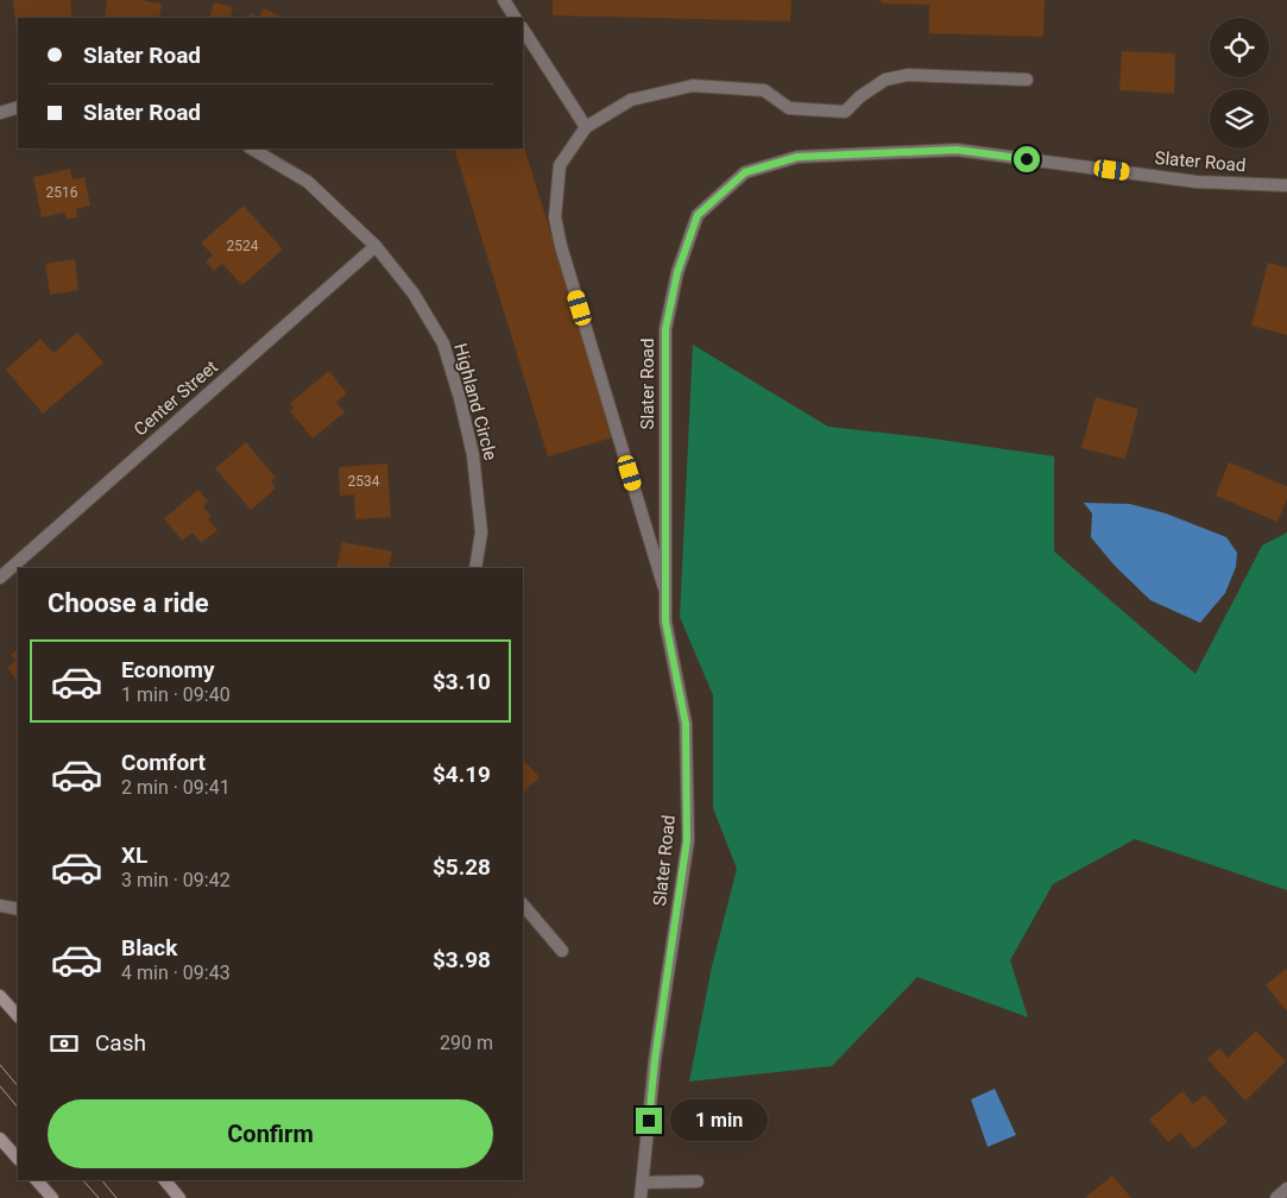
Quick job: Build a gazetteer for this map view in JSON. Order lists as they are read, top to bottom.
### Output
{
  "streets": {
    "street": ["Slater Road", "Center Street", "Highland Circle"]
  },
  "crossings": [
    ["Center Street", "Highland Circle"]
  ],
  "house_numbers": ["2516", "2524", "2534"],
  "page": {
    "banner": ["Slater Road", "Slater Road"],
    "heading": "Choose a ride",
    "list": [
      {
        "name": "Economy",
        "note": "1 min · 09:40",
        "value": "$3.10"
      },
      {
        "name": "Comfort",
        "note": "2 min · 09:41",
        "value": "$4.19"
      },
      {
        "name": "XL",
        "note": "3 min · 09:42",
        "value": "$5.28"
      },
      {
        "name": "Black",
        "note": "4 min · 09:43",
        "value": "$3.98"
      }
    ],
    "pay": ["Cash", "290 m"],
    "buttons": "Confirm",
    "bubble": "1 min"
  }
}
